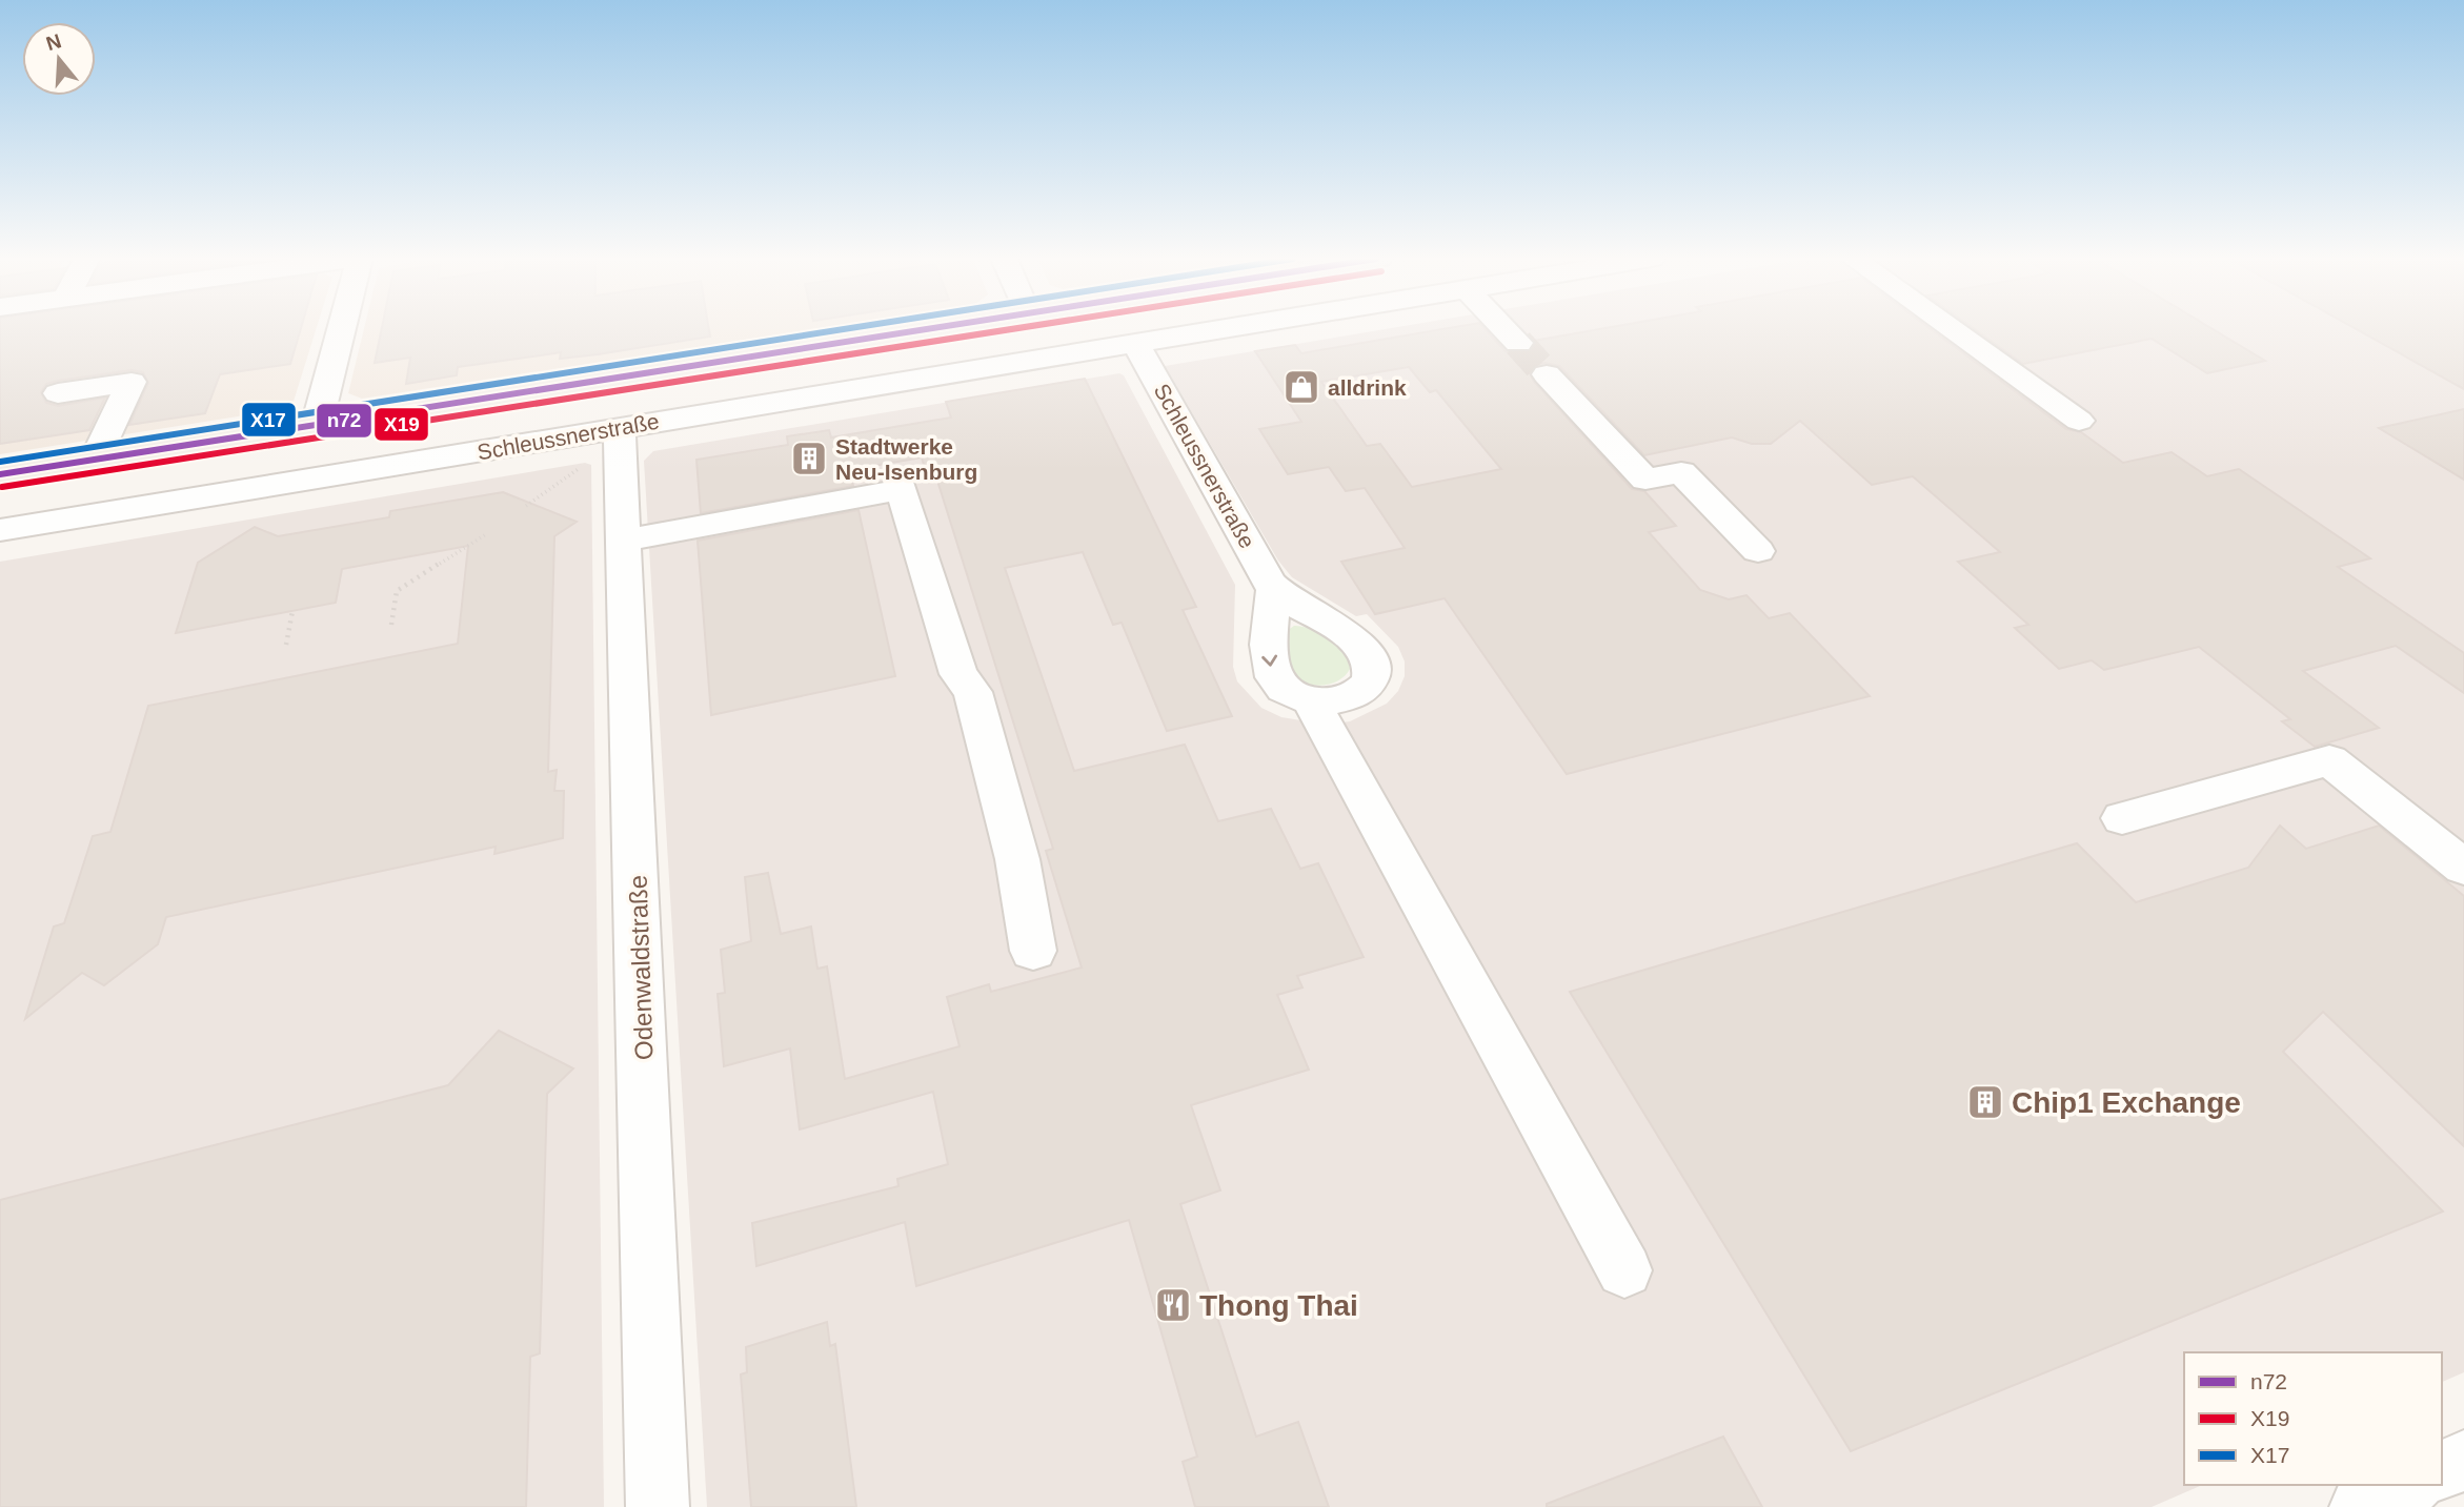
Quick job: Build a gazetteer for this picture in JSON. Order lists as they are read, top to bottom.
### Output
{
  "streets": {
    "street": ["Schleussnerstraße", "Odenwaldstraße"]
  },
  "crossings": [
    ["Schleussnerstraße", "Odenwaldstraße"]
  ],
  "places": {
    "shop": ["alldrink"],
    "building": ["Stadtwerke Neu-Isenburg", "Chip1 Exchange"],
    "restaurant": ["Thong Thai"]
  },
  "lines": ["transit line n72", "transit line X19", "transit line X17"],
  "legend": ["n72", "X19", "X17"],
  "north": "top"
}
